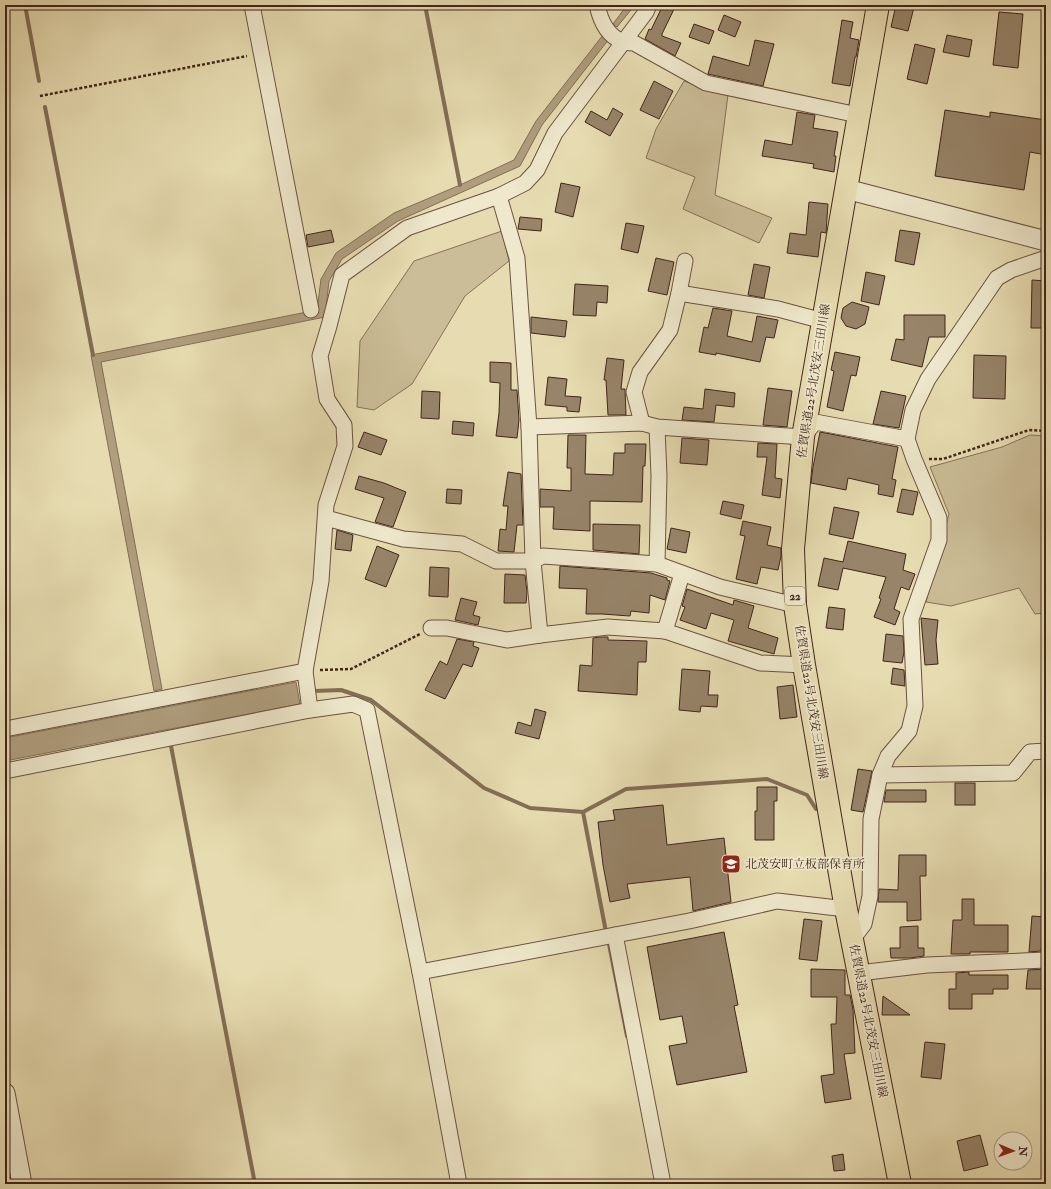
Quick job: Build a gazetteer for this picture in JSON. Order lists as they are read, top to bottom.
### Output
{
  "streets": {
    "main road": ["佐賀県道22号北茂安三田川線", "22"]
  },
  "places": {
    "school or university": ["北茂安町立板部保育所"]
  },
  "north": "right"
}
